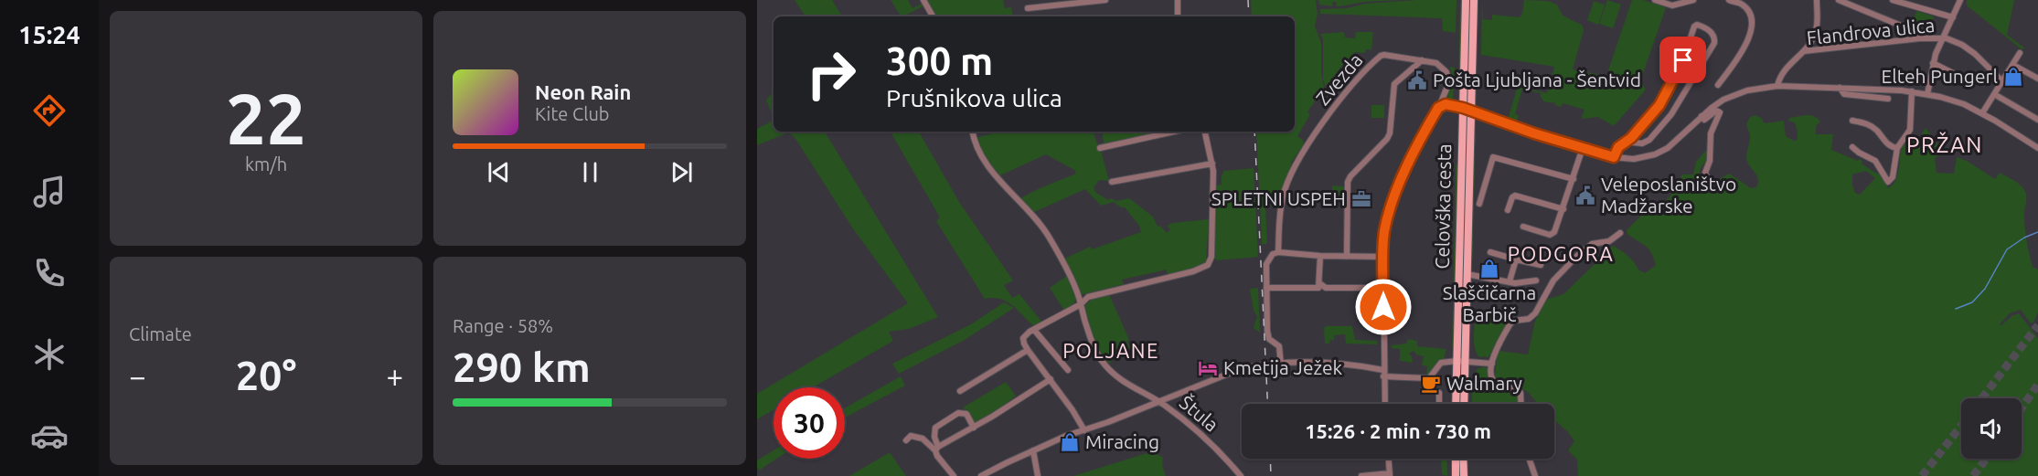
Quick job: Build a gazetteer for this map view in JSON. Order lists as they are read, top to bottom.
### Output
{
  "streets": {
    "main road": ["Celovška cesta"],
    "street": ["Flandrova ulica", "Zvezda", "Štula"]
  },
  "districts": ["PRŽAN", "PODGORA", "POLJANE"],
  "places": {
    "shop": ["Elteh Pungerl", "Slaščičarna Barbič", "Miracing"],
    "public building": ["Pošta Ljubljana - Šentvid", "Veleposlaništvo Madžarske"],
    "office": ["SPLETNI USPEH"],
    "hotel": ["Kmetija Ježek"],
    "cafe": ["Walmary"]
  },
  "page": {
    "tabs": "15:24",
    "tile": [
      ["22", "km/h"],
      "Climate",
      ["Range · 58%", "290 km"]
    ],
    "turn": ["300 m", "Prušnikova ulica"],
    "song": ["Neon Rain", "Kite Club"],
    "heat": ["−", "20°", "+"],
    "limit": "30",
    "trip": "15:26 · 2 min · 730 m"
  }
}
